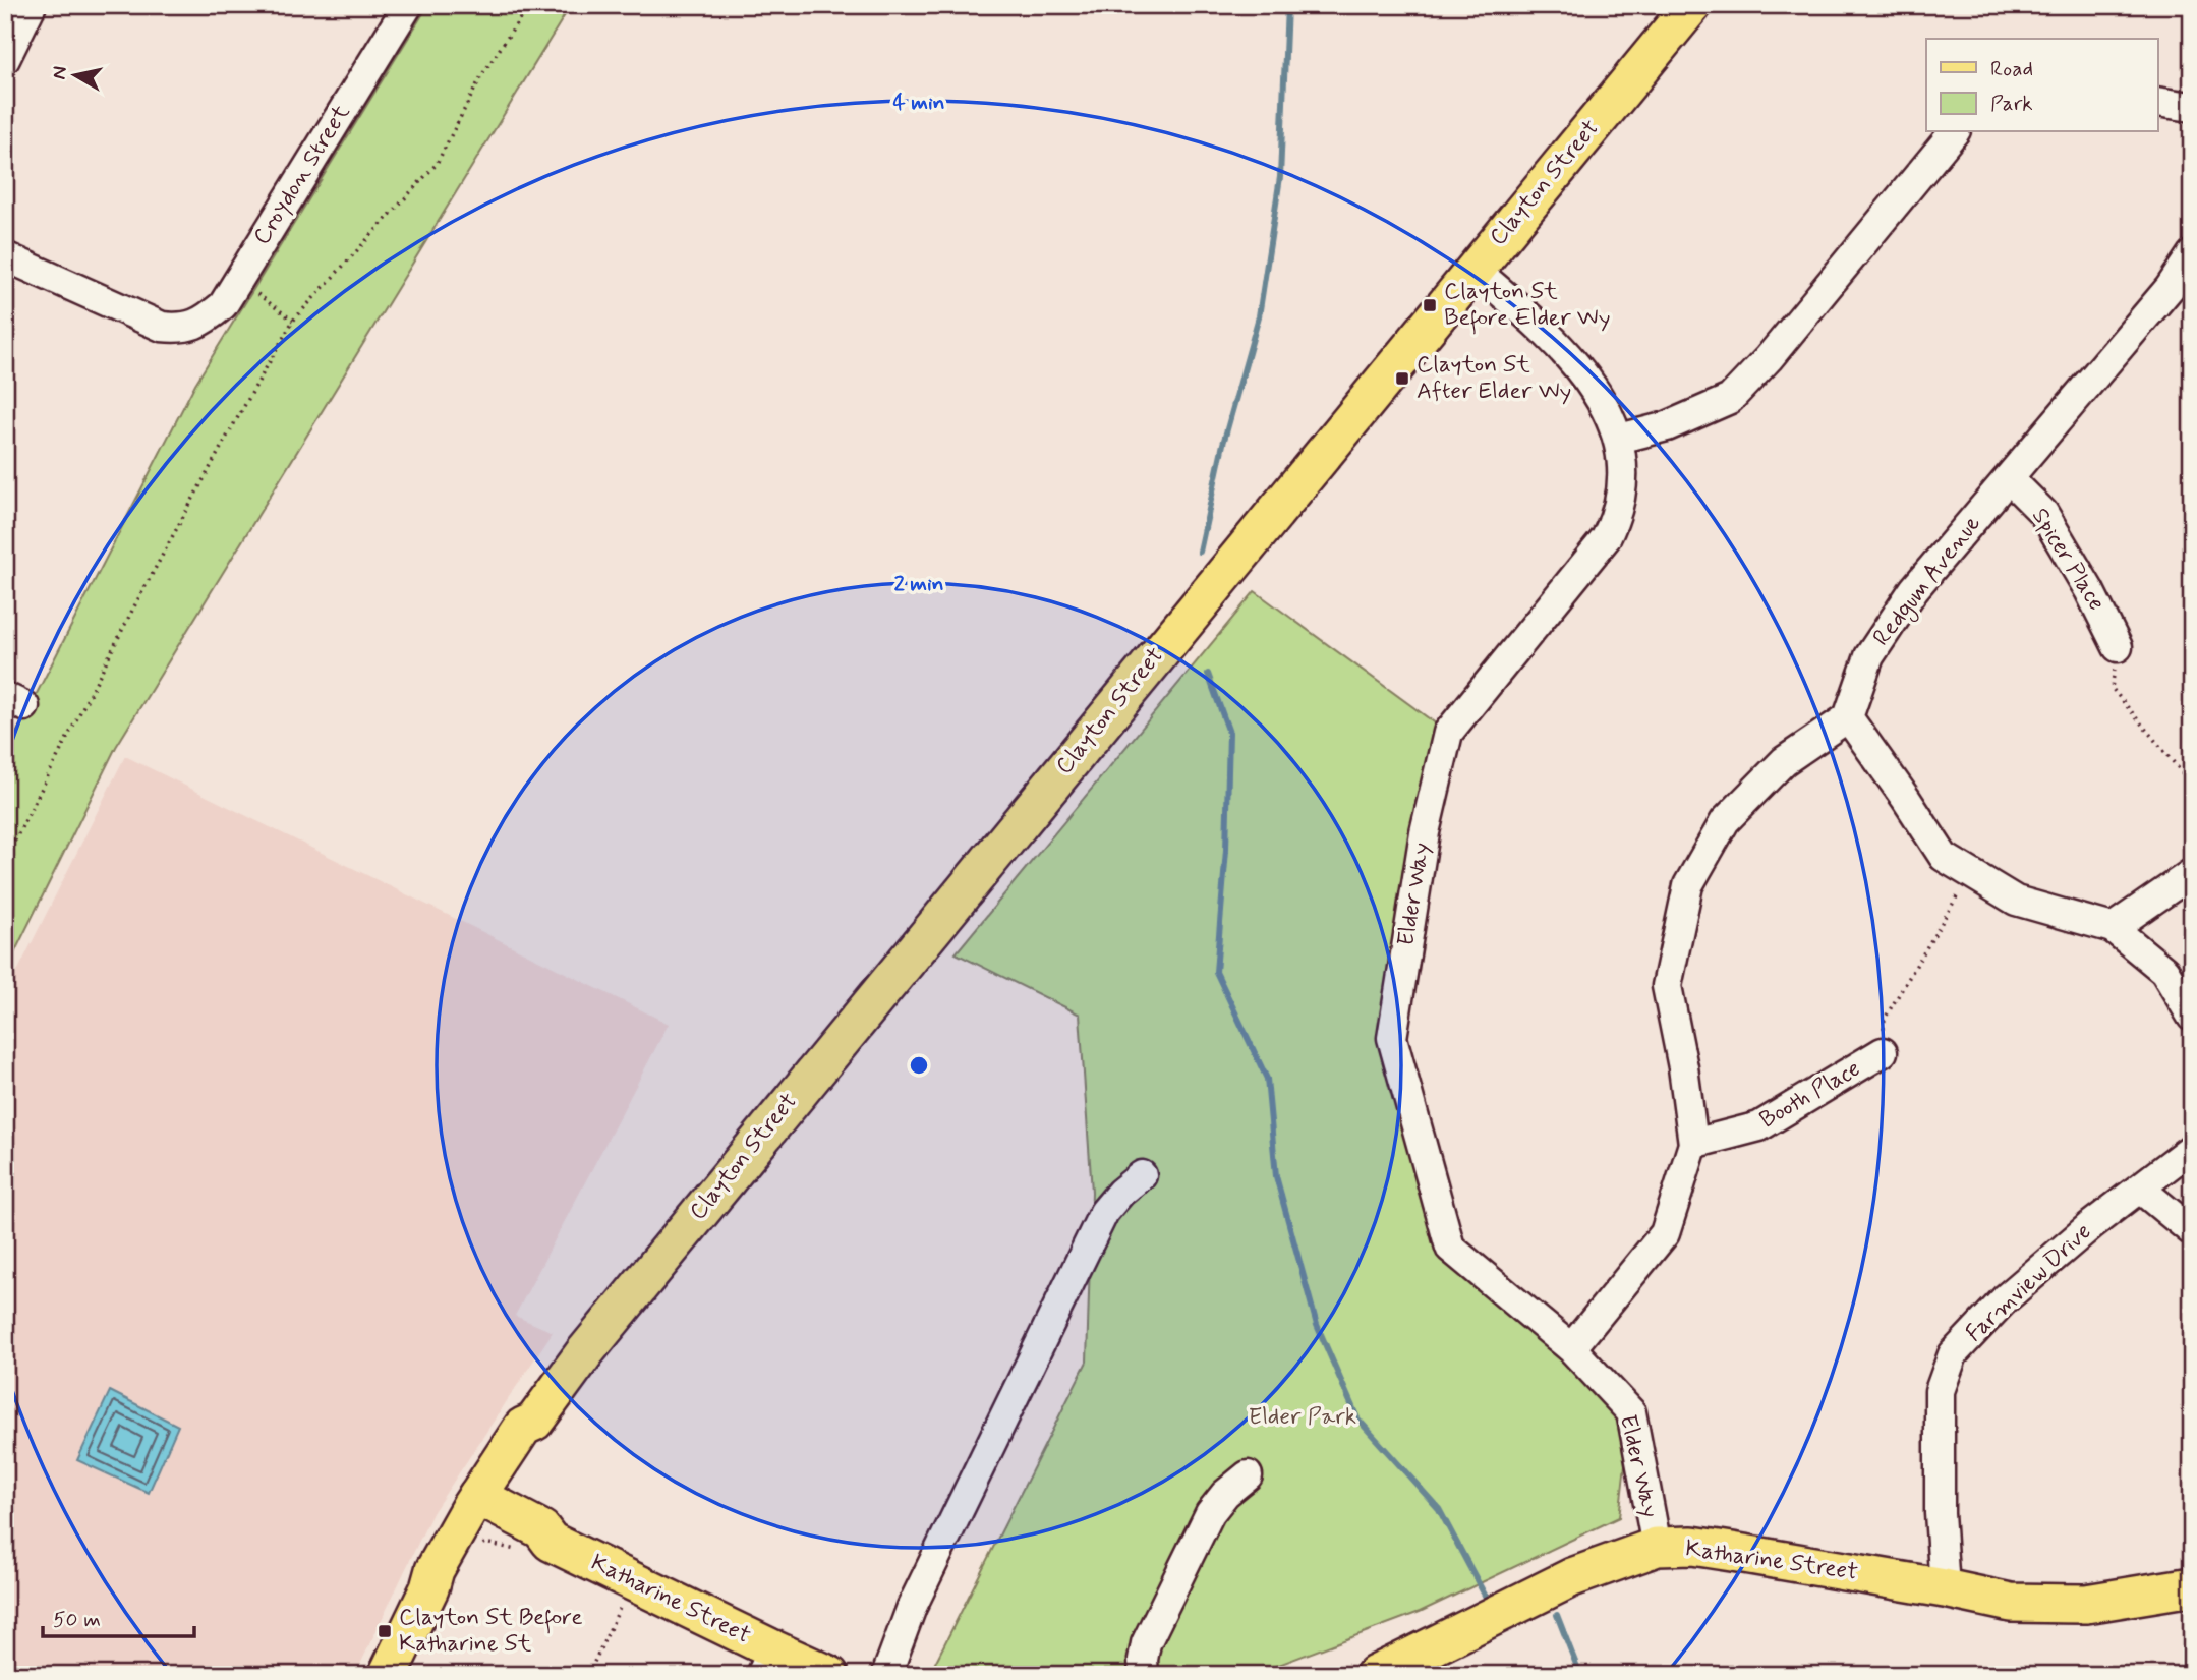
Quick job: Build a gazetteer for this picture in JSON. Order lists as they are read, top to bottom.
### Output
{
  "streets": {
    "main road": ["Clayton Street", "Katharine Street"],
    "street": [
      "Croydon Street",
      "Spicer Place",
      "Redgum Avenue",
      "Elder Way",
      "Booth Place",
      "Farmview Drive"
    ]
  },
  "crossings": [
    ["Clayton Street", "Elder Way"],
    ["Clayton Street", "Katharine Street"],
    ["Spicer Place", "Redgum Avenue"],
    ["Elder Way", "Katharine Street"],
    ["Farmview Drive", "Katharine Street"]
  ],
  "parks": ["Elder Park"],
  "places": {
    "transit": ["Clayton St Before Elder Wy", "Clayton St After Elder Wy", "Clayton St Before Katharine St"]
  },
  "legend": ["Road", "Park"],
  "scale_bar": "50 m",
  "north": "left",
  "rings": ["4 min", "2 min"]
}
